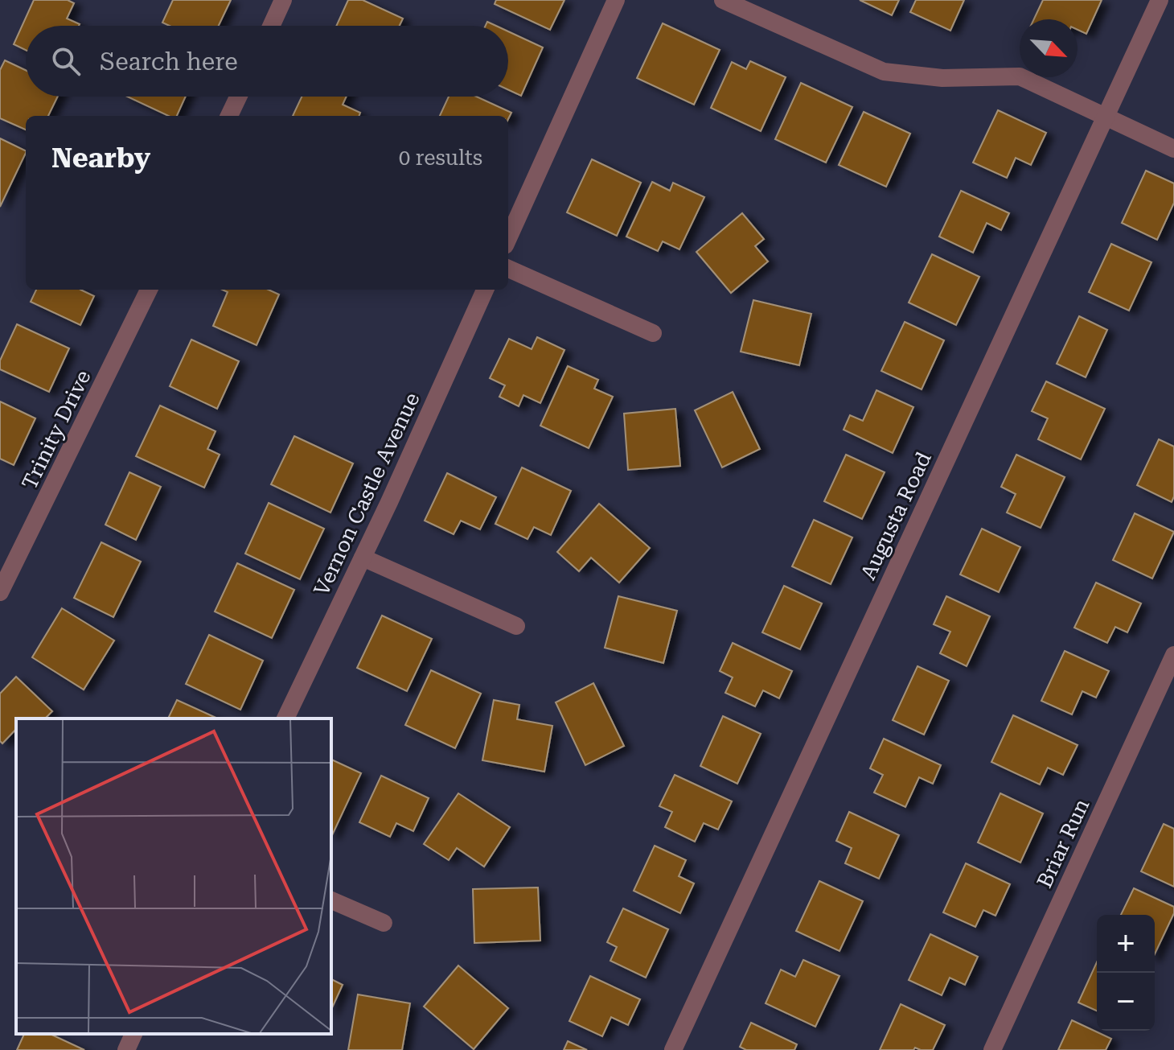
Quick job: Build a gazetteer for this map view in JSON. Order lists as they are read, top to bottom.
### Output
{
  "streets": {
    "street": [
      "Trinity Drive",
      "Vernon Castle Avenue",
      "Augusta Road",
      "Briar Run"
    ]
  },
  "north": "bottom right",
  "page": {
    "search": "Search here",
    "heading": ["Nearby", "0 results"],
    "map_buttons": ["+", "−"]
  }
}
